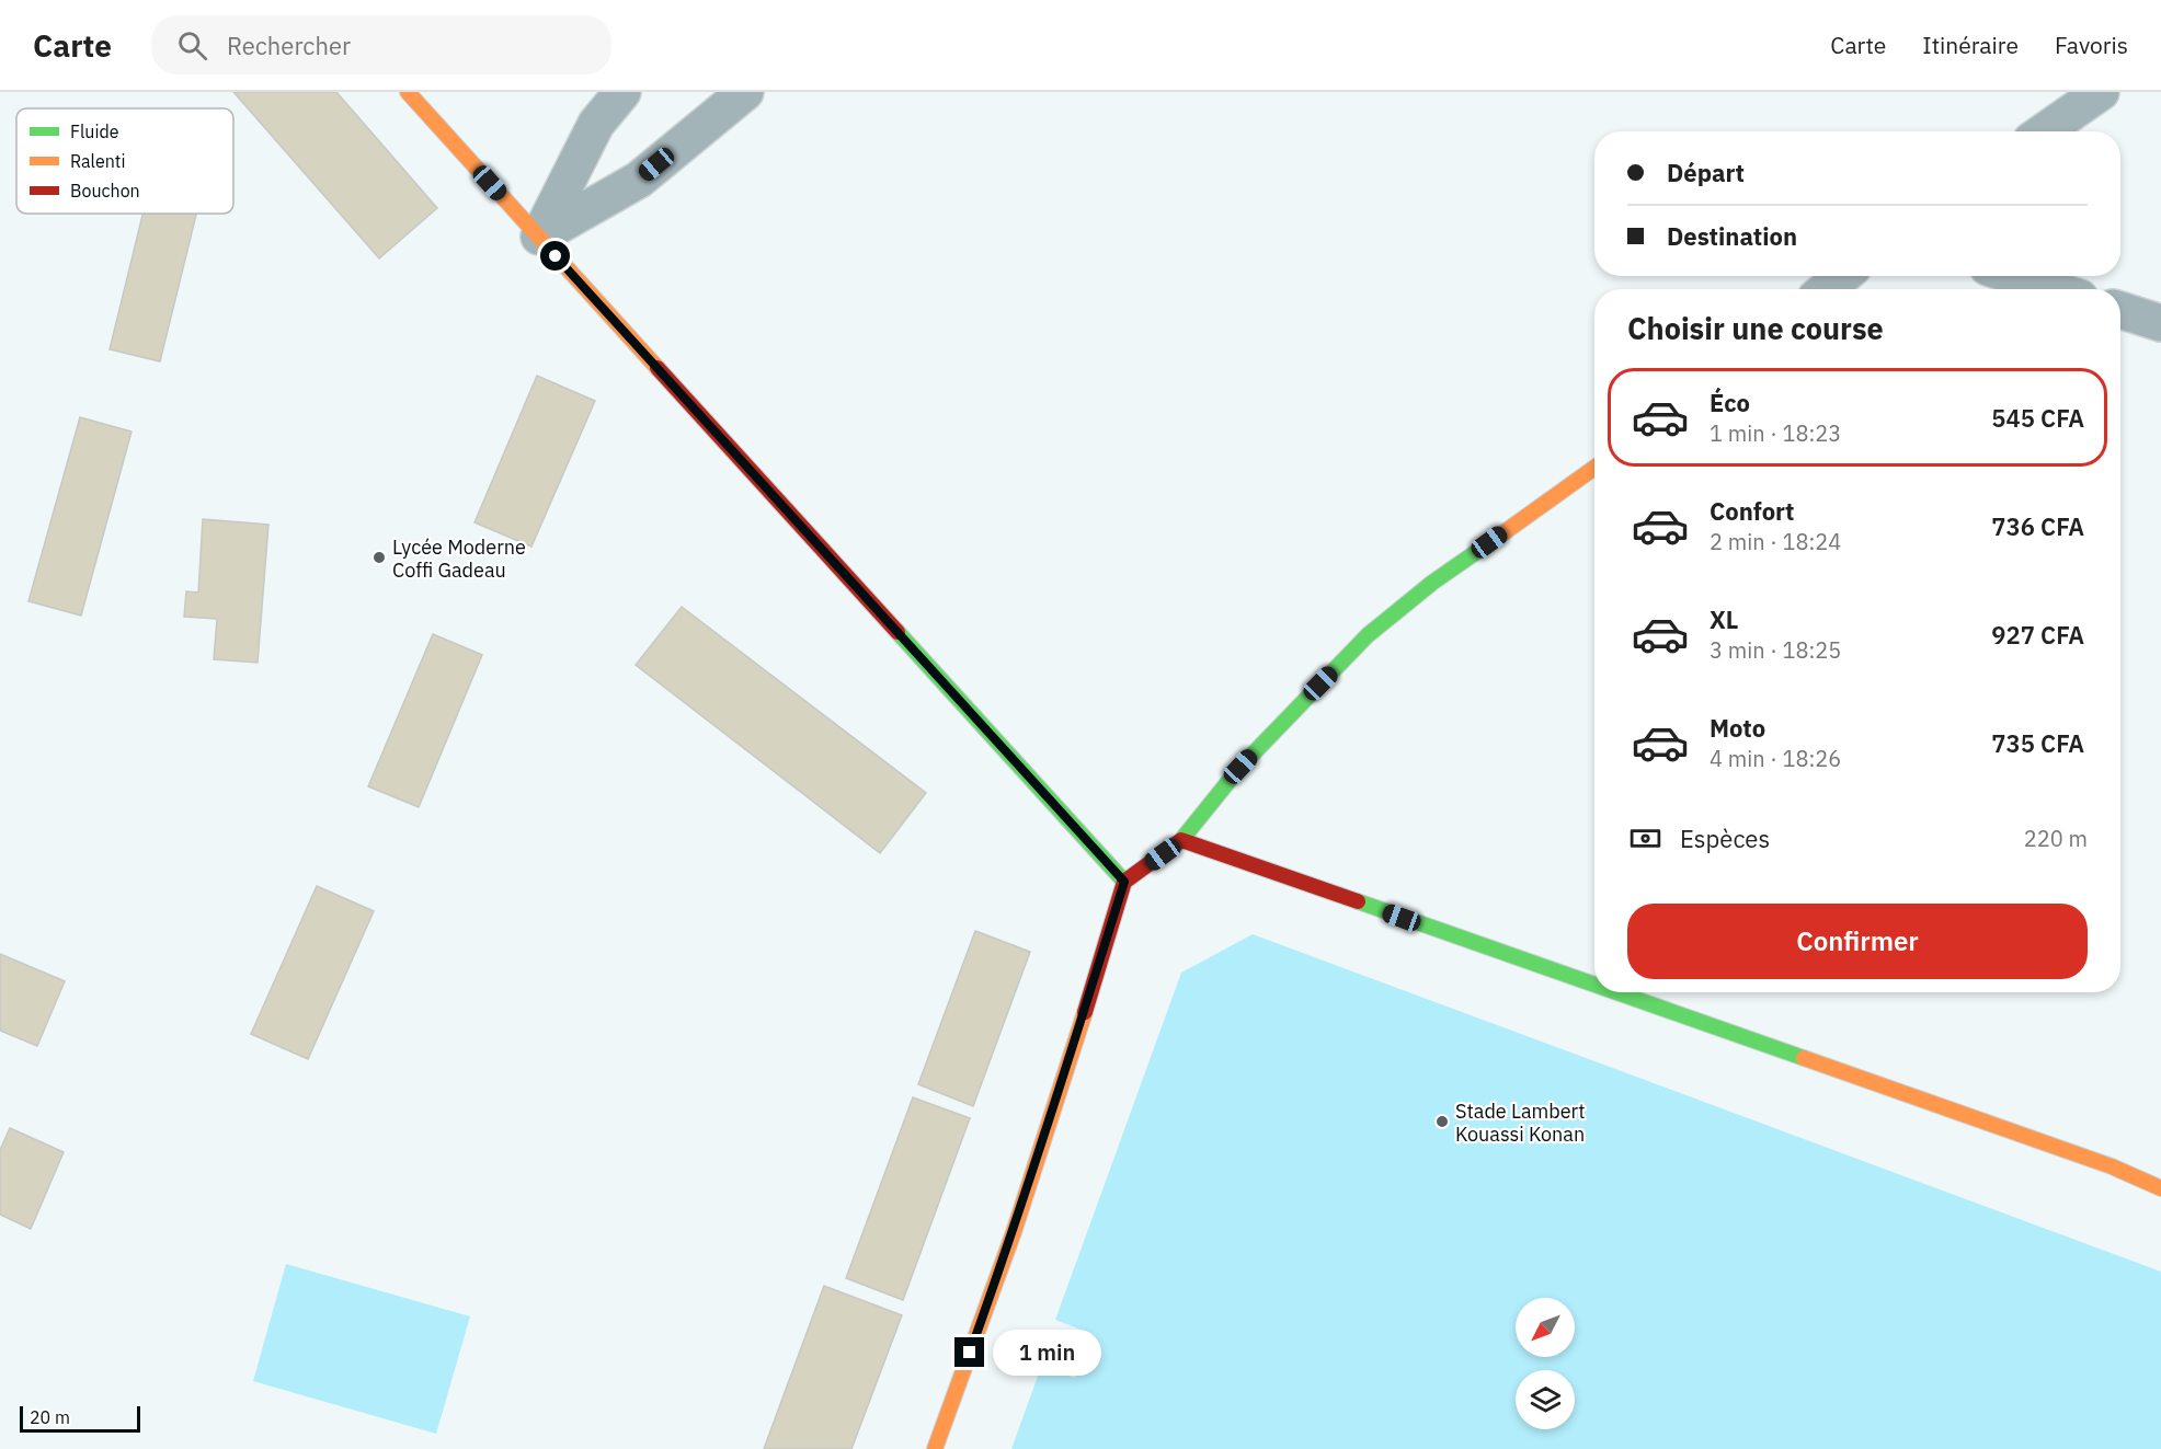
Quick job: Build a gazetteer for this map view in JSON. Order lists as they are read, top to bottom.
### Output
{
  "places": ["Lycée Moderne Coffi Gadeau", "Stade Lambert Kouassi Konan"],
  "legend": ["Fluide", "Ralenti", "Bouchon"],
  "scale_bar": "20 m",
  "north": "bottom left",
  "page": {
    "header": "Carte",
    "search": "Rechercher",
    "nav": ["Carte", "Itinéraire", "Favoris"],
    "banner": ["Départ", "Destination"],
    "heading": "Choisir une course",
    "list": [
      {
        "name": "Éco",
        "note": "1 min · 18:23",
        "value": "545 CFA"
      },
      {
        "name": "Confort",
        "note": "2 min · 18:24",
        "value": "736 CFA"
      },
      {
        "name": "XL",
        "note": "3 min · 18:25",
        "value": "927 CFA"
      },
      {
        "name": "Moto",
        "note": "4 min · 18:26",
        "value": "735 CFA"
      }
    ],
    "pay": ["Espèces", "220 m"],
    "buttons": "Confirmer",
    "bubble": "1 min",
    "scale": "20 m"
  }
}
